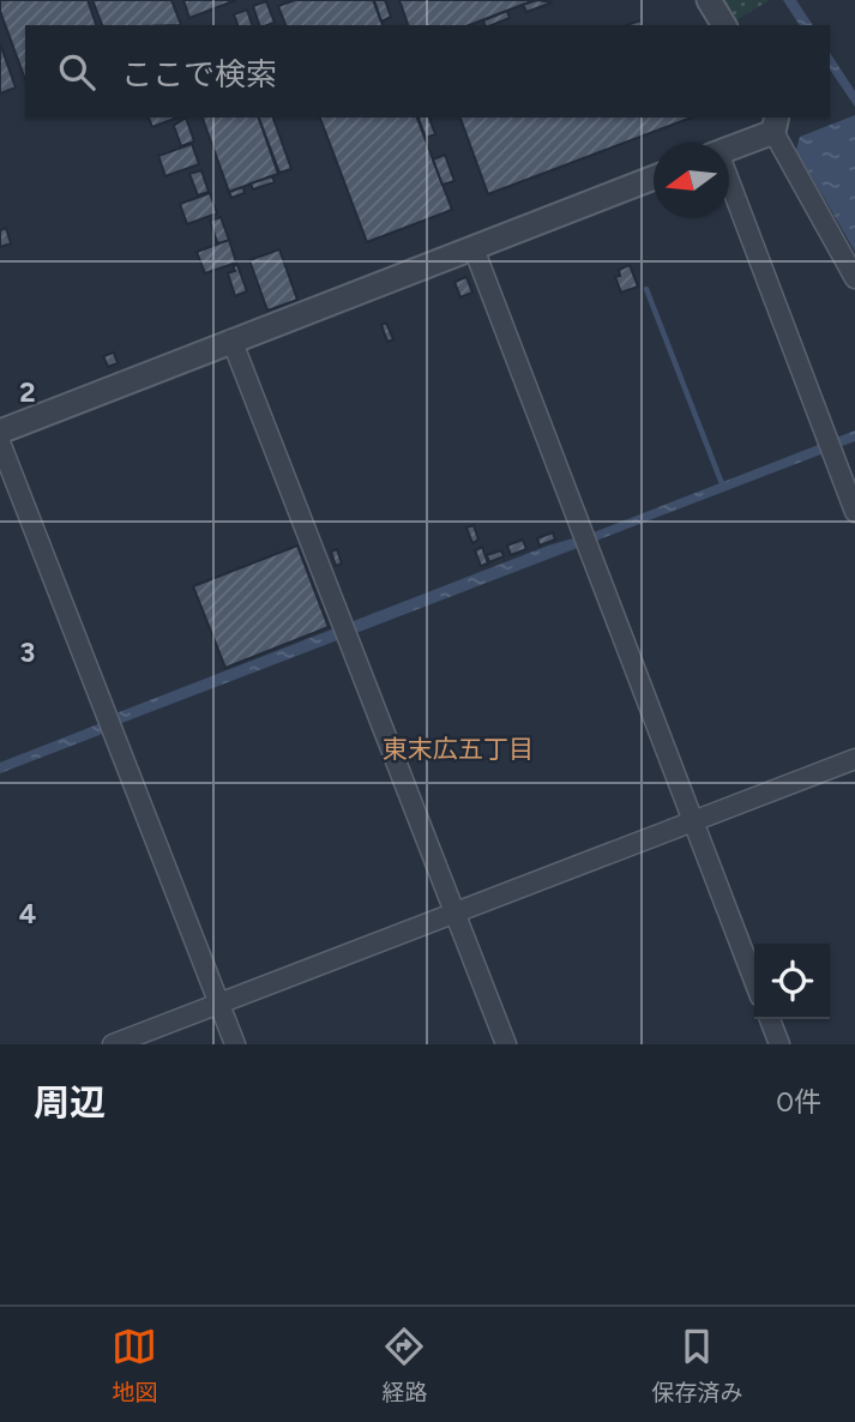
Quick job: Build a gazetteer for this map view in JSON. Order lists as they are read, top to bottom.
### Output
{
  "districts": ["東末広五丁目"],
  "north": "left",
  "page": {
    "search": "ここで検索",
    "heading": ["周辺", "0件"],
    "nav": ["地図", "経路", "保存済み"]
  },
  "grid": {
    "rows": ["2", "3", "4"]
  }
}
